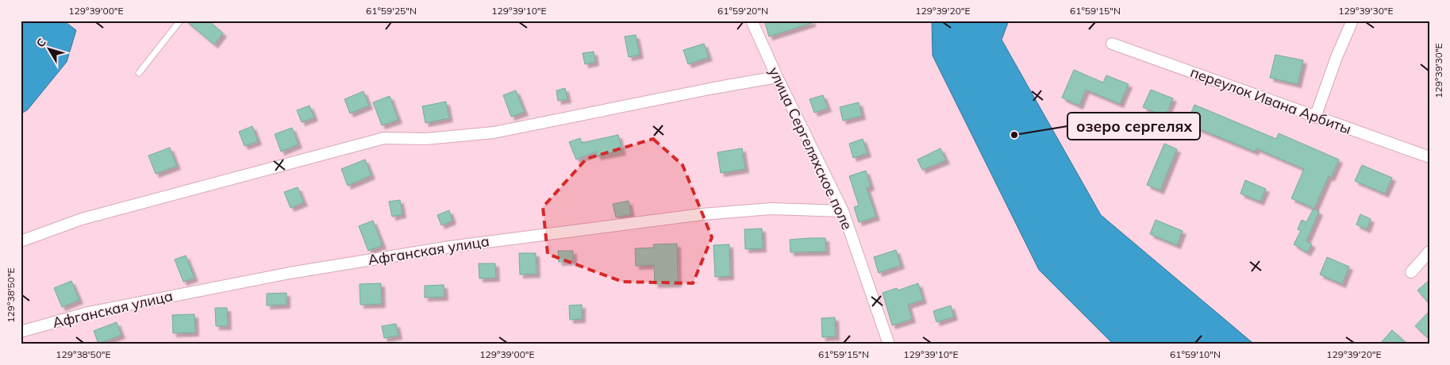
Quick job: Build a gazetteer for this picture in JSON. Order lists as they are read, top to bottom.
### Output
{
  "streets": {
    "street": ["переулок Ивана Арбиты", "улица Сергеляхское поле", "Афганская улица"]
  },
  "crossings": [
    ["улица Сергеляхское поле", "Афганская улица"]
  ],
  "places": ["озеро сергелях"],
  "north": "top left",
  "coordinates": [
    "129°39'00\"E",
    "61°59'25\"N",
    "129°39'10\"E",
    "61°59'20\"N",
    "129°39'20\"E",
    "61°59'15\"N",
    "129°39'30\"E",
    "129°38'50\"E",
    "61°59'10\"N"
  ]
}
